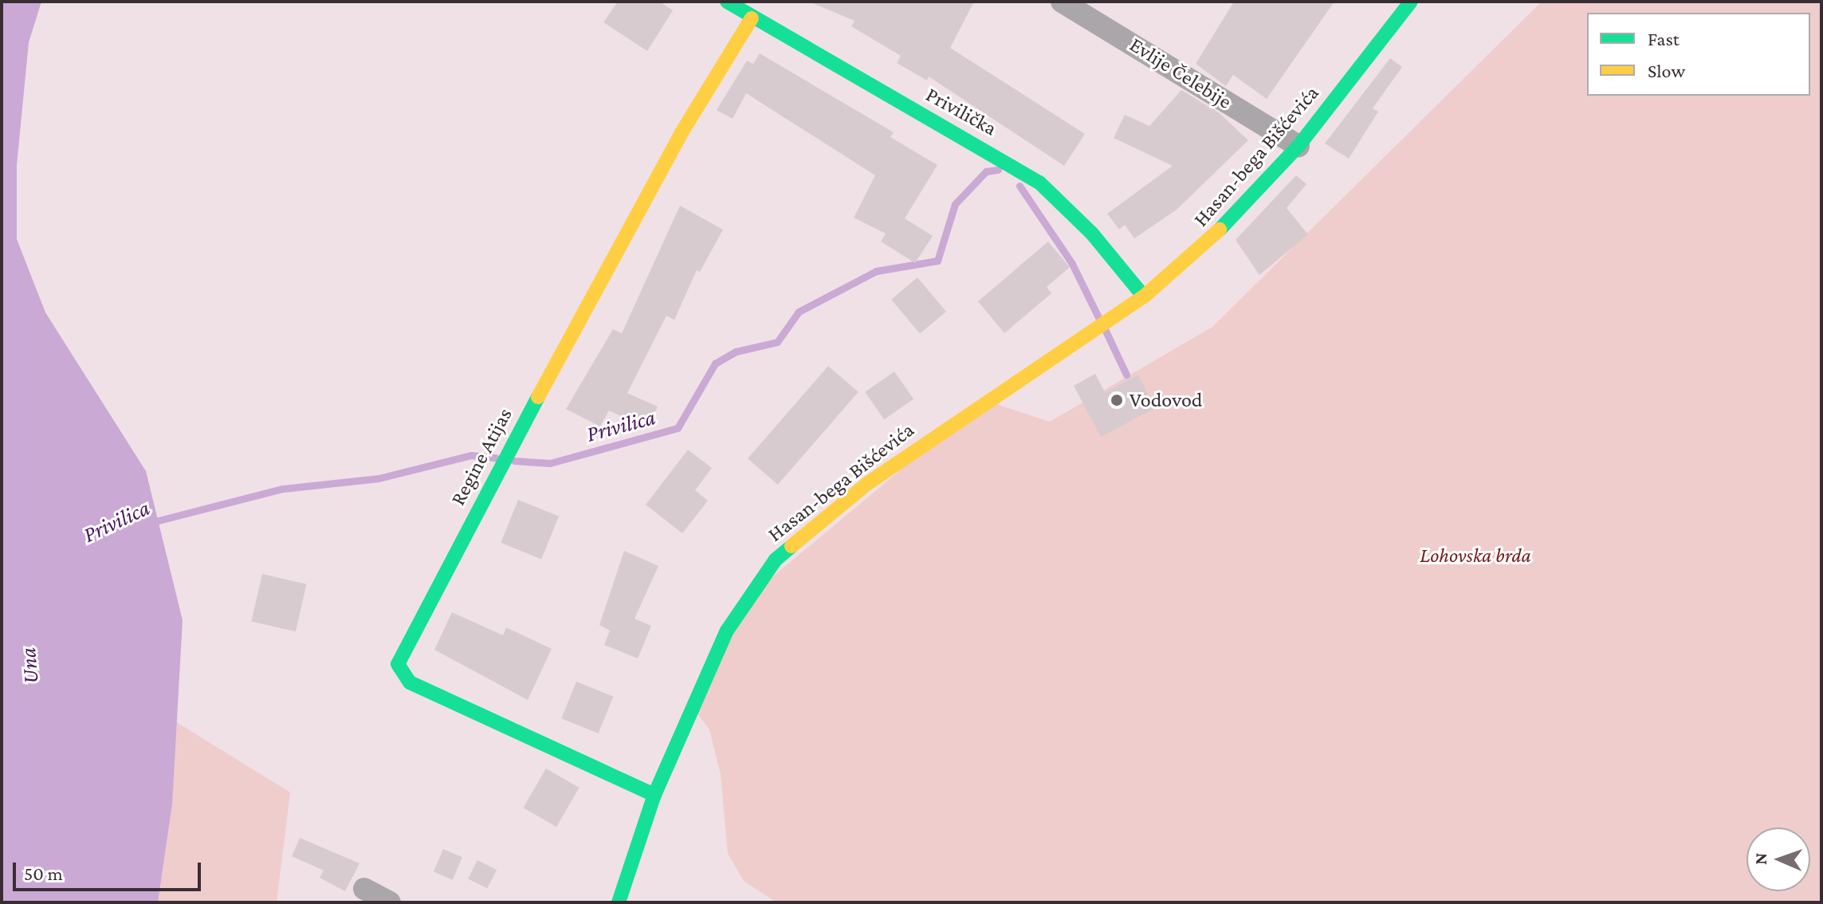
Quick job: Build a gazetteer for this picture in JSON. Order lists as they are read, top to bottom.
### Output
{
  "streets": {
    "street": [
      "Evlije Čelebije",
      "Privilička",
      "Hasan-bega Bišćevića",
      "Regine Atijas"
    ]
  },
  "crossings": [
    ["Evlije Čelebije", "Hasan-bega Bišćevića"],
    ["Privilička", "Hasan-bega Bišćevića"],
    ["Privilička", "Regine Atijas"],
    ["Hasan-bega Bišćevića", "Regine Atijas"]
  ],
  "water": ["Privilica", "Una"],
  "parks": ["Lohovska brda"],
  "places": ["Vodovod"],
  "legend": ["Fast", "Slow"],
  "scale_bar": "50 m",
  "north": "left"
}
